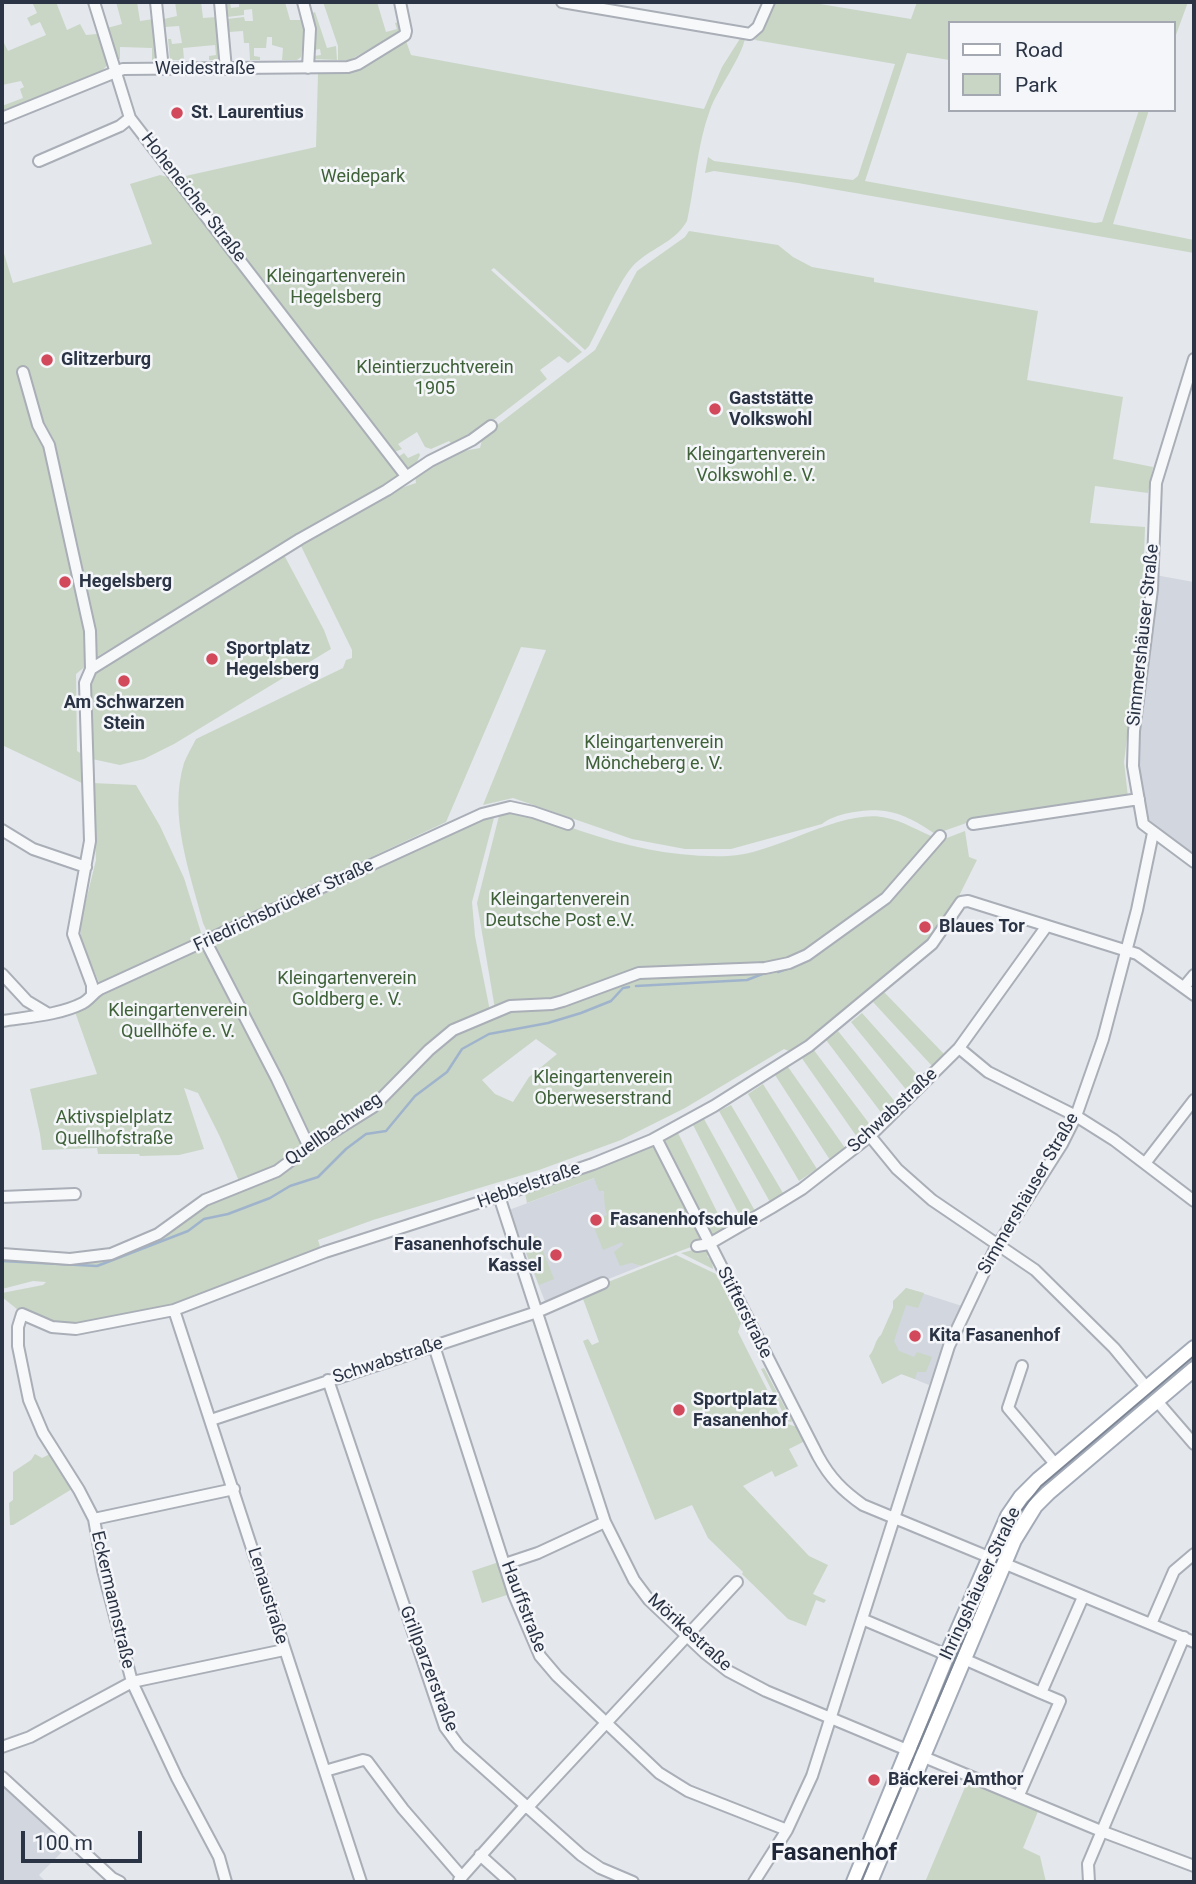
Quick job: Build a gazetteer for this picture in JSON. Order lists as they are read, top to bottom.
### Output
{
  "streets": {
    "main road": ["Ihringshäuser Straße"],
    "street": [
      "Weidestraße",
      "Hoheneicher Straße",
      "Simmershäuser Straße",
      "Friedrichsbrücker Straße",
      "Schwabstraße",
      "Quellbachweg",
      "Hebbelstraße",
      "Stifterstraße",
      "Lenaustraße",
      "Eckermannstraße",
      "Hauffstraße",
      "Mörikestraße",
      "Grillparzerstraße"
    ]
  },
  "crossings": [
    ["Weidestraße", "Hoheneicher Straße"],
    ["Simmershäuser Straße", "Stifterstraße"],
    ["Simmershäuser Straße", "Hauffstraße"],
    ["Simmershäuser Straße", "Mörikestraße"],
    ["Schwabstraße", "Hebbelstraße"],
    ["Schwabstraße", "Stifterstraße"],
    ["Schwabstraße", "Lenaustraße"],
    ["Schwabstraße", "Hauffstraße"],
    ["Schwabstraße", "Mörikestraße"],
    ["Schwabstraße", "Grillparzerstraße"],
    ["Hebbelstraße", "Stifterstraße"],
    ["Hebbelstraße", "Lenaustraße"],
    ["Hebbelstraße", "Eckermannstraße"],
    ["Hebbelstraße", "Mörikestraße"],
    ["Stifterstraße", "Ihringshäuser Straße"],
    ["Ihringshäuser Straße", "Mörikestraße"]
  ],
  "districts": ["Fasanenhof"],
  "parks": [
    "Weidepark",
    "Kleingartenverein Hegelsberg",
    "Kleintierzuchtverein 1905",
    "Kleingartenverein Volkswohl e. V.",
    "Kleingartenverein Möncheberg e. V.",
    "Kleingartenverein Deutsche Post e.V.",
    "Kleingartenverein Goldberg e. V.",
    "Kleingartenverein Quellhöfe e. V.",
    "Kleingartenverein Oberweserstrand",
    "Aktivspielplatz Quellhofstraße"
  ],
  "places": [
    "St. Laurentius",
    "Glitzerburg",
    "Gaststätte Volkswohl",
    "Hegelsberg",
    "Sportplatz Hegelsberg",
    "Am Schwarzen Stein",
    "Blaues Tor",
    "Fasanenhofschule",
    "Fasanenhofschule Kassel",
    "Kita Fasanenhof",
    "Sportplatz Fasanenhof",
    "Bäckerei Amthor"
  ],
  "legend": ["Road", "Park"],
  "scale_bar": "100 m"
}
